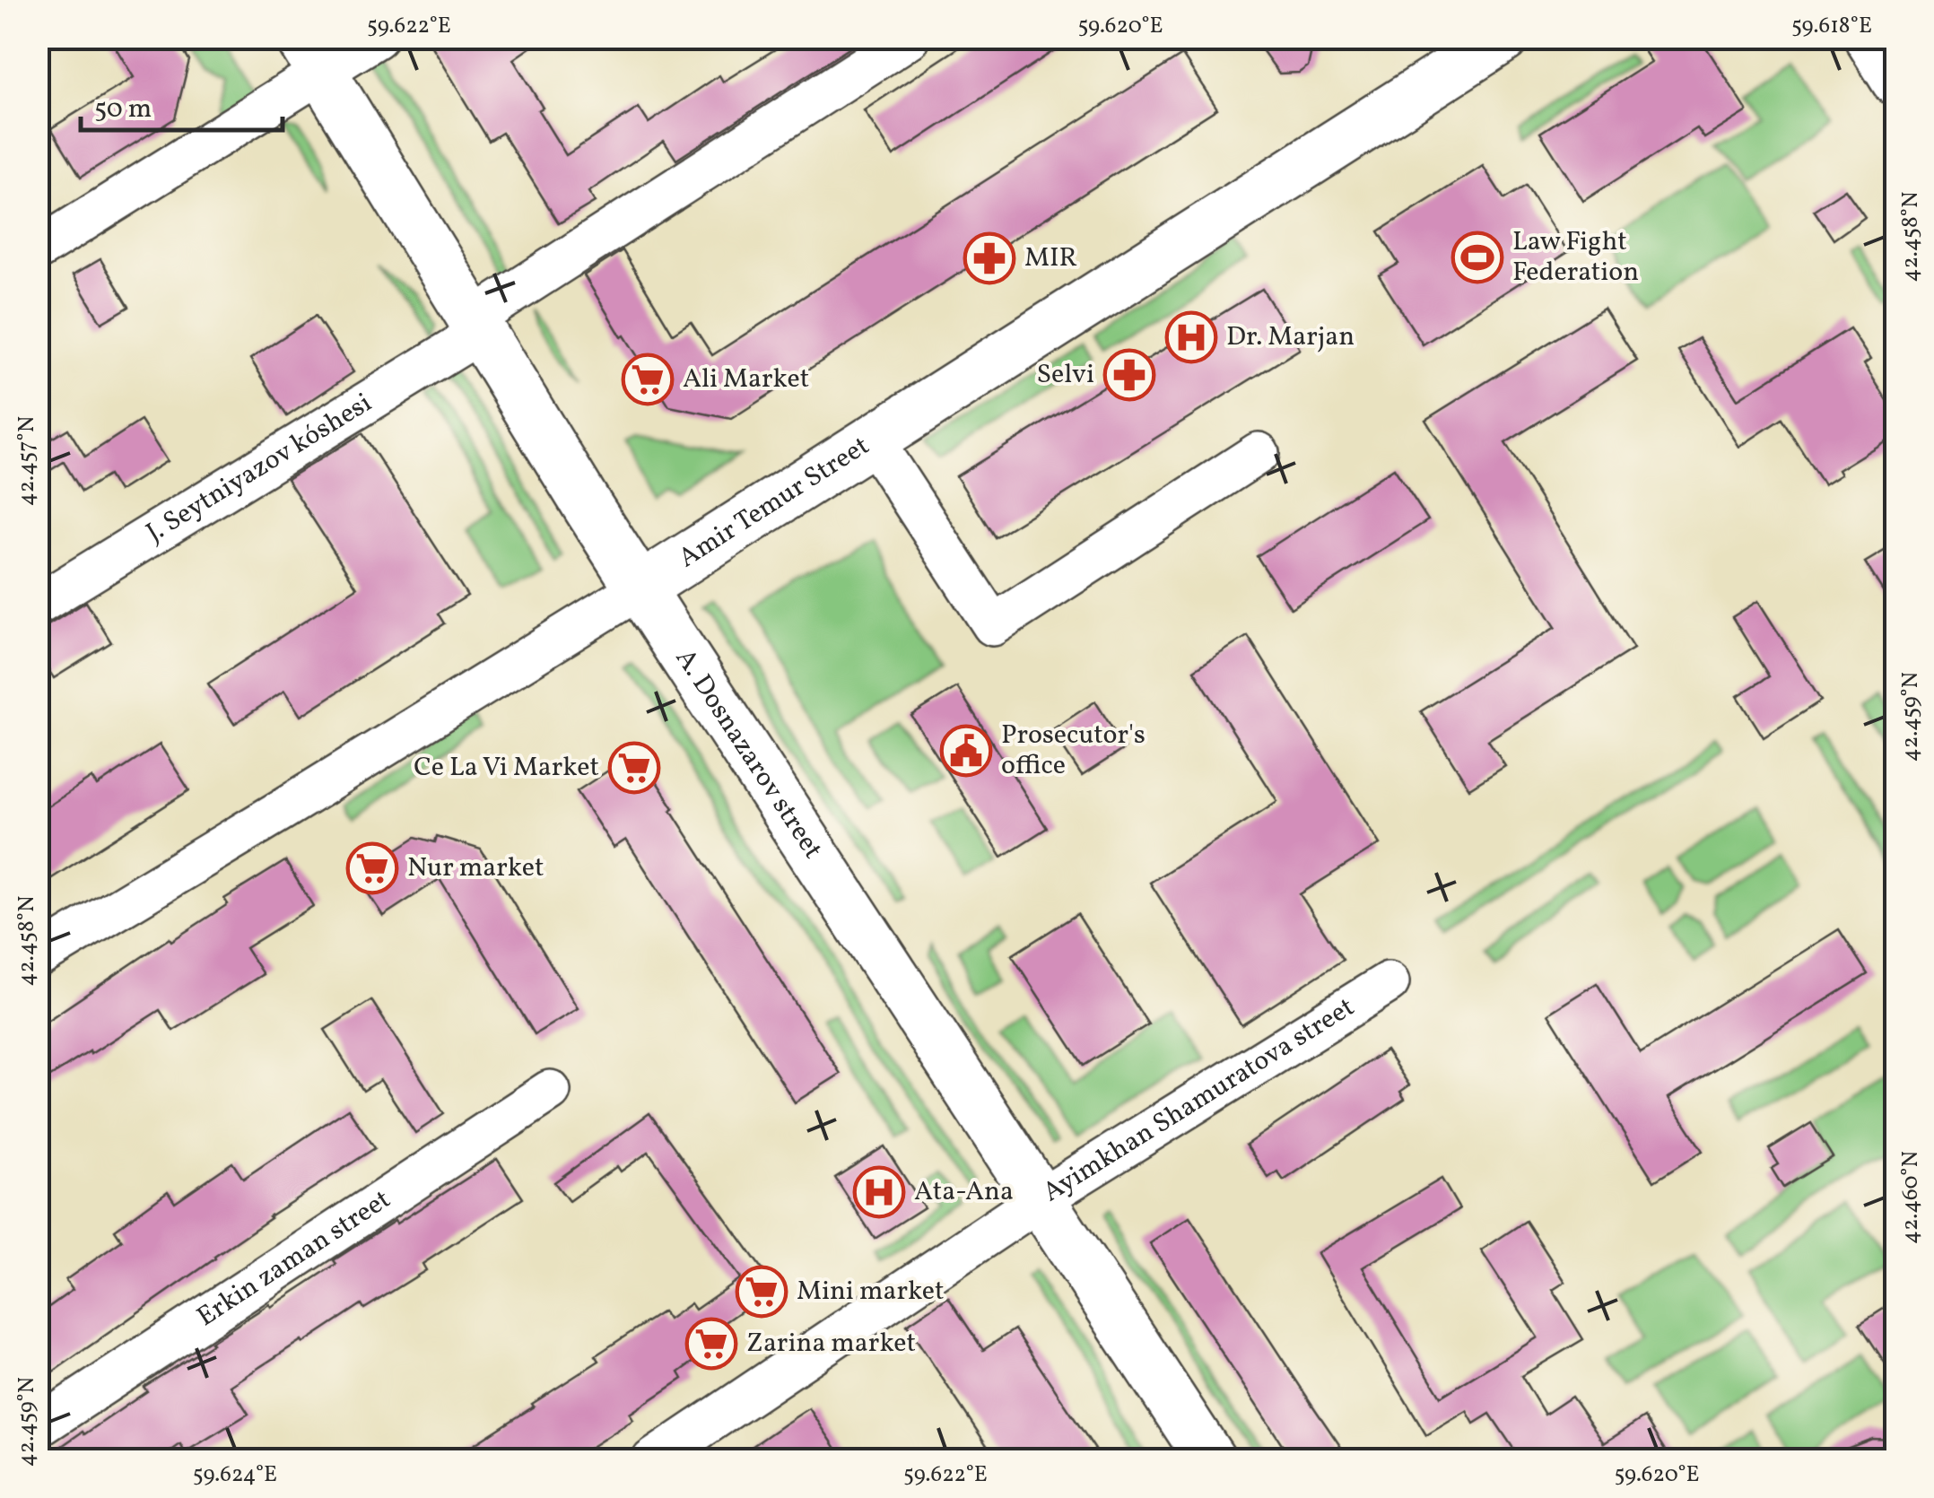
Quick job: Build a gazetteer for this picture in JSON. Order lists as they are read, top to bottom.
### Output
{
  "streets": {
    "main road": ["Amir Temur Street", "A. Dosnazarov street"],
    "street": ["J. Seytniyazov kóshesi", "Ayimkhan Shamuratova street", "Erkin zaman street"]
  },
  "crossings": [
    ["J. Seytniyazov kóshesi", "A. Dosnazarov street"],
    ["Amir Temur Street", "A. Dosnazarov street"],
    ["A. Dosnazarov street", "Ayimkhan Shamuratova street"]
  ],
  "places": {
    "sports": ["Law Fight Federation"],
    "pharmacy": ["MIR", "Selvi"],
    "hospital": ["Dr. Marjan", "Ata-Ana"],
    "supermarket": [
      "Ali Market",
      "Ce La Vi Market",
      "Nur market",
      "Mini market",
      "Zarina market"
    ],
    "public building": ["Prosecutor's office"]
  },
  "scale_bar": "50 m",
  "coordinates": [
    "59.622°E",
    "59.620°E",
    "59.618°E",
    "42.458°N",
    "42.457°N",
    "42.459°N",
    "42.460°N",
    "59.624°E"
  ]
}
